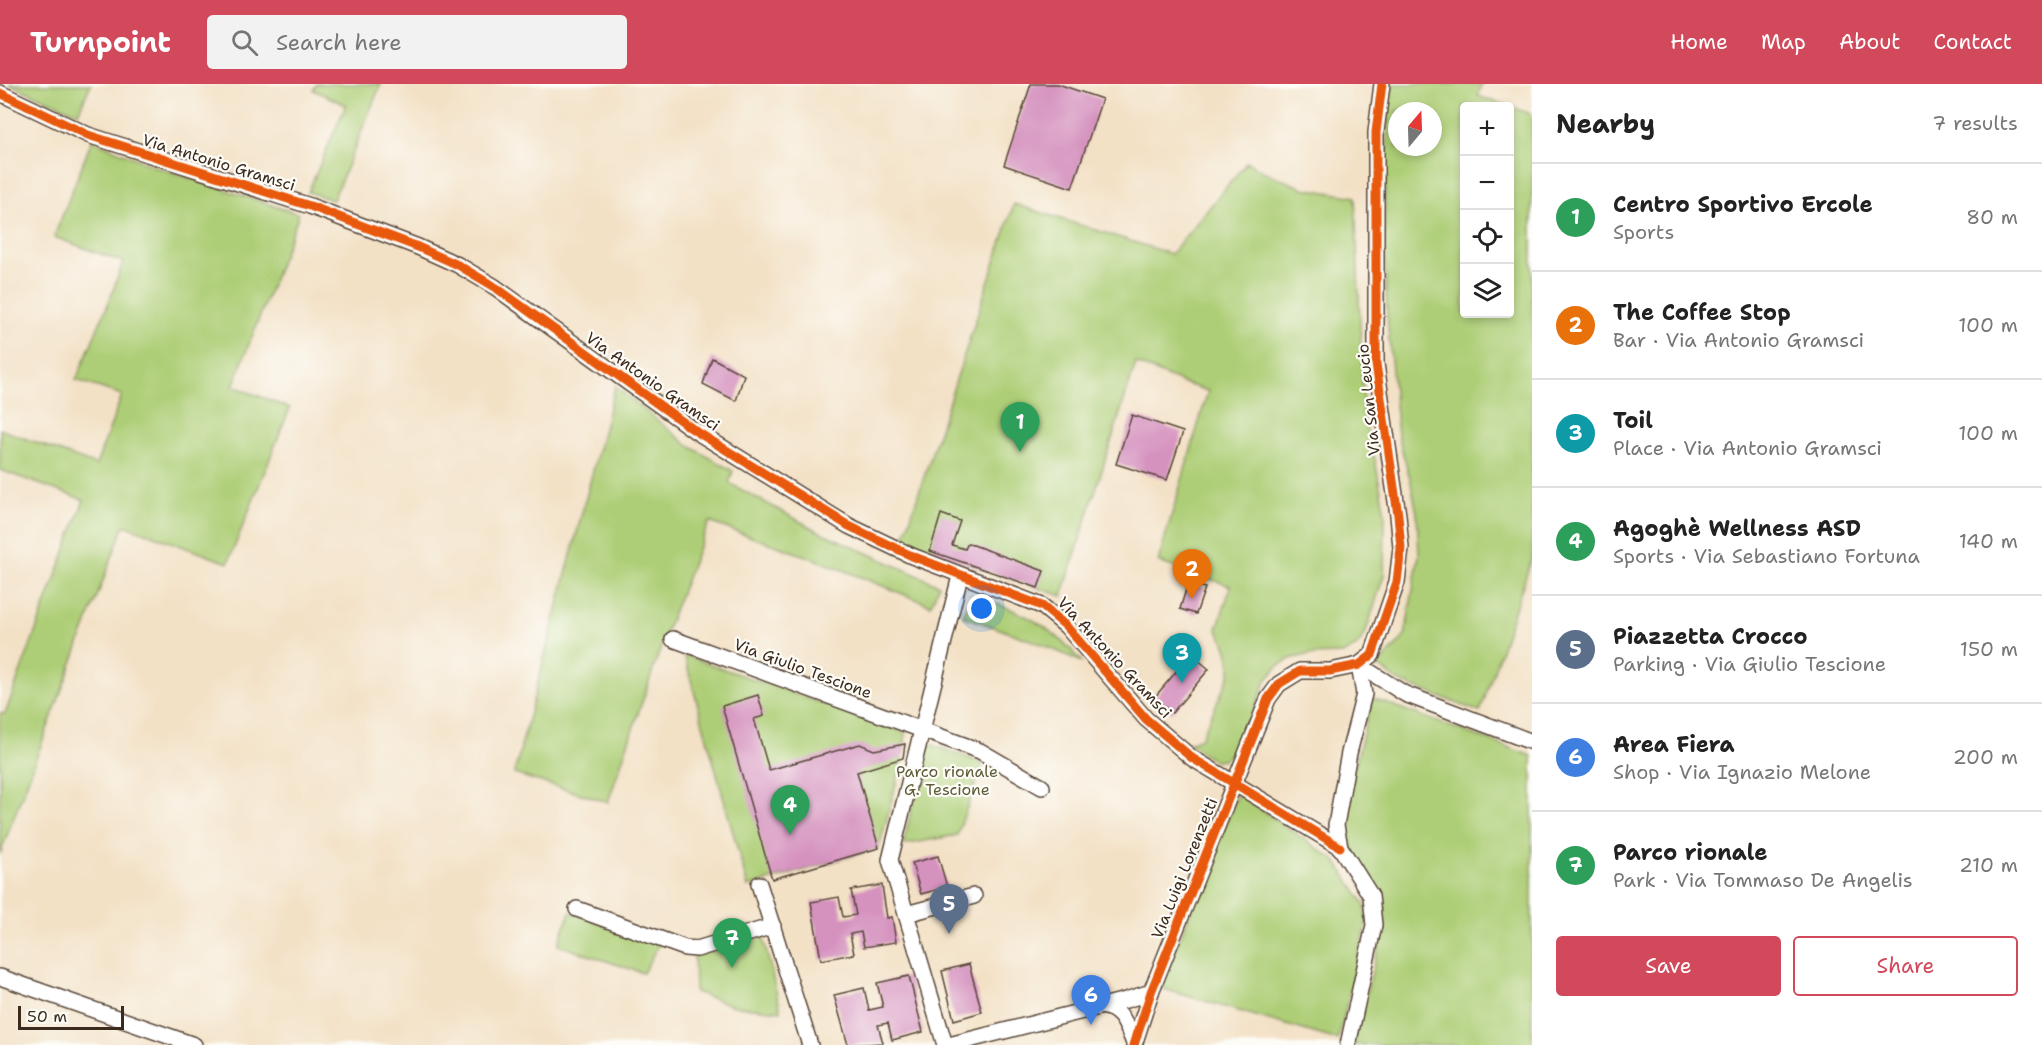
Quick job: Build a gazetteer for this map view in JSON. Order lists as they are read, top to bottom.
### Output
{
  "streets": {
    "street": [
      "Via Antonio Gramsci",
      "Via San Leucio",
      "Via Giulio Tescione",
      "Via Luigi Lorenzetti"
    ]
  },
  "crossings": [
    ["Via Antonio Gramsci", "Via Luigi Lorenzetti"],
    ["Via San Leucio", "Via Luigi Lorenzetti"]
  ],
  "parks": ["Parco rionale G. Tescione"],
  "scale_bar": "50 m",
  "north": "top",
  "page": {
    "header": "Turnpoint",
    "search": "Search here",
    "nav": [
      "Home",
      "Map",
      "About",
      "Contact"
    ],
    "heading": ["Nearby", "7 results"],
    "map_buttons": ["+", "−"],
    "list": [
      {
        "mark": "1",
        "name": "Centro Sportivo Ercole",
        "note": "Sports",
        "value": "80 m"
      },
      {
        "mark": "2",
        "name": "The Coffee Stop",
        "note": "Bar · Via Antonio Gramsci",
        "value": "100 m"
      },
      {
        "mark": "3",
        "name": "Toil",
        "note": "Place · Via Antonio Gramsci",
        "value": "100 m"
      },
      {
        "mark": "4",
        "name": "Agoghè Wellness ASD",
        "note": "Sports · Via Sebastiano Fortuna",
        "value": "140 m"
      },
      {
        "mark": "5",
        "name": "Piazzetta Crocco",
        "note": "Parking · Via Giulio Tescione",
        "value": "150 m"
      },
      {
        "mark": "6",
        "name": "Area Fiera",
        "note": "Shop · Via Ignazio Melone",
        "value": "200 m"
      },
      {
        "mark": "7",
        "name": "Parco rionale",
        "note": "Park · Via Tommaso De Angelis",
        "value": "210 m"
      }
    ],
    "pins": [
      "1",
      "2",
      "3",
      "4",
      "5",
      "7",
      "6"
    ],
    "buttons": ["Save", "Share"],
    "scale": "50 m"
  }
}
